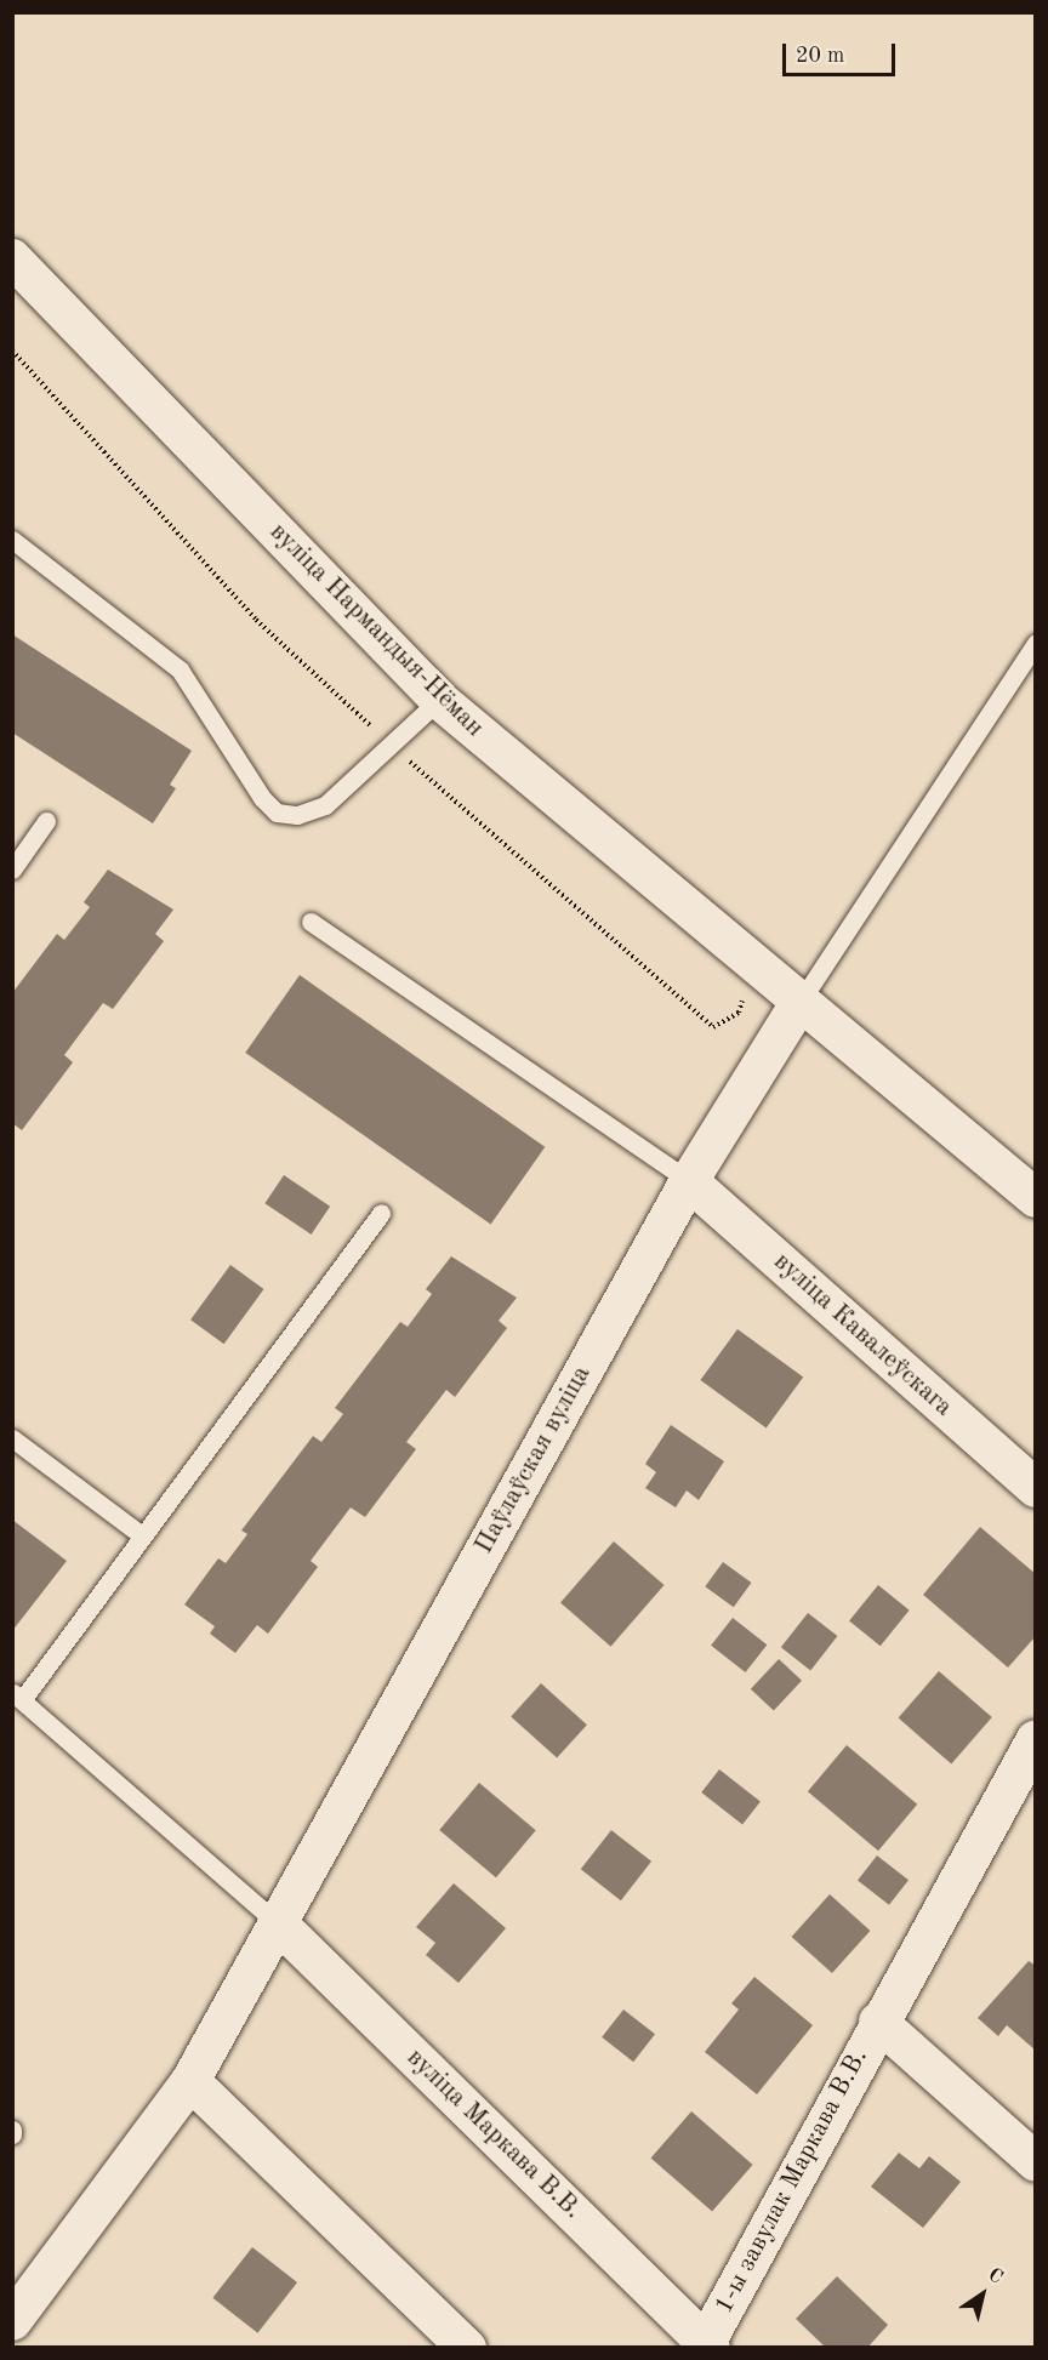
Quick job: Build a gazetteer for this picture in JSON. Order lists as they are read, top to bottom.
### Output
{
  "streets": {
    "street": [
      "вуліца Нармандыя-Нёман",
      "вуліца Кавалеўскага",
      "Паўлаўская вуліца",
      "вуліца Маркава В.В.",
      "1-ы завулак Маркава В.В."
    ]
  },
  "crossings": [
    ["вуліца Нармандыя-Нёман", "Паўлаўская вуліца"],
    ["вуліца Кавалеўскага", "Паўлаўская вуліца"],
    ["Паўлаўская вуліца", "вуліца Маркава В.В."],
    ["вуліца Маркава В.В.", "1-ы завулак Маркава В.В."]
  ],
  "scale_bar": "20 m",
  "north": "top right"
}
